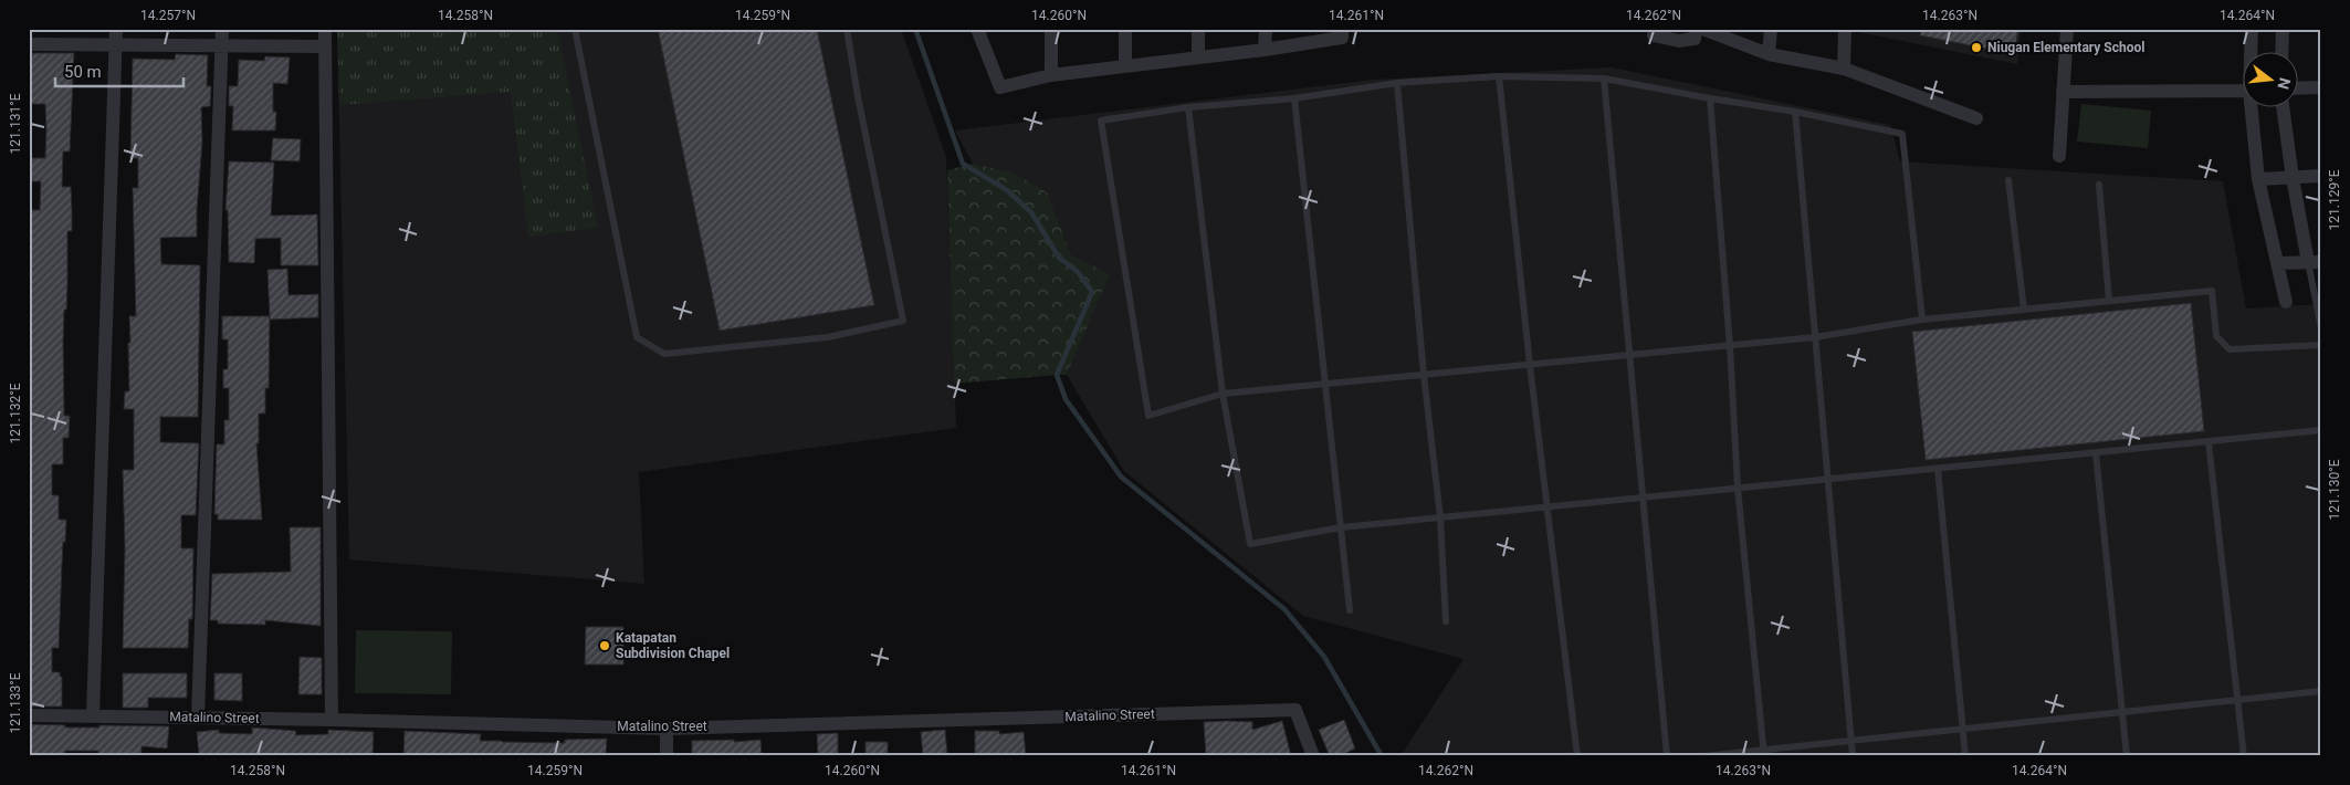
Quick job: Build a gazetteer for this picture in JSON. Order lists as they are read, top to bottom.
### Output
{
  "streets": {
    "street": ["Matalino Street"]
  },
  "places": ["Niugan Elementary School", "Katapatan Subdivision Chapel"],
  "scale_bar": "50 m",
  "north": "right",
  "coordinates": [
    "14.257°N",
    "14.258°N",
    "14.259°N",
    "14.260°N",
    "14.261°N",
    "14.262°N",
    "14.263°N",
    "14.264°N",
    "121.131°E",
    "121.129°E",
    "121.132°E",
    "121.130°E",
    "121.133°E"
  ]
}
